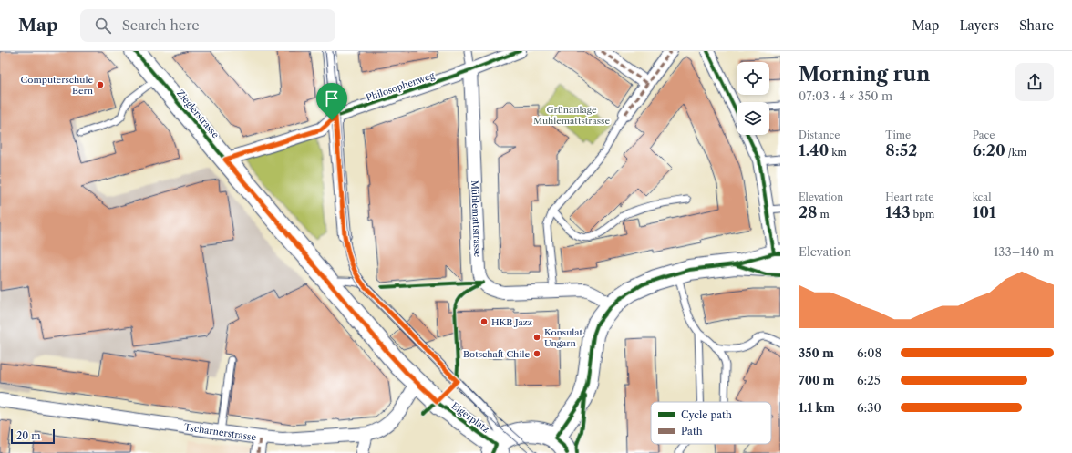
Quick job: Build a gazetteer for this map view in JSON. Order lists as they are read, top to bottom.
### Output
{
  "streets": {
    "main road": ["Zieglerstrasse", "Eigerplatz"],
    "street": ["Philosophenweg", "Mühlemattstrasse", "Tscharnerstrasse"]
  },
  "crossings": [
    ["Philosophenweg", "Zieglerstrasse"],
    ["Philosophenweg", "Mühlemattstrasse"],
    ["Zieglerstrasse", "Eigerplatz"],
    ["Eigerplatz", "Tscharnerstrasse"]
  ],
  "parks": ["Grünanlage Mühlemattstrasse"],
  "places": [
    "Computerschule Bern",
    "HKB Jazz",
    "Konsulat Ungarn",
    "Botschaft Chile"
  ],
  "legend": ["Cycle path", "Path"],
  "scale_bar": "20 m",
  "page": {
    "header": "Map",
    "search": "Search here",
    "nav": ["Map", "Layers", "Share"],
    "heading": ["Morning run", "07:03 · 4 × 350 m"],
    "stats": [
      ["Distance", "1.40 km"],
      ["Time", "8:52"],
      ["Pace", "6:20 /km"],
      ["Elevation", "28 m"],
      ["Heart rate", "143 bpm"],
      ["kcal", "101"]
    ],
    "chart": ["Elevation", "133–140 m"],
    "list": [
      {
        "name": "350 m",
        "note": "6:08"
      },
      {
        "name": "700 m",
        "note": "6:25"
      },
      {
        "name": "1.1 km",
        "note": "6:30"
      }
    ],
    "scale": "20 m"
  }
}
